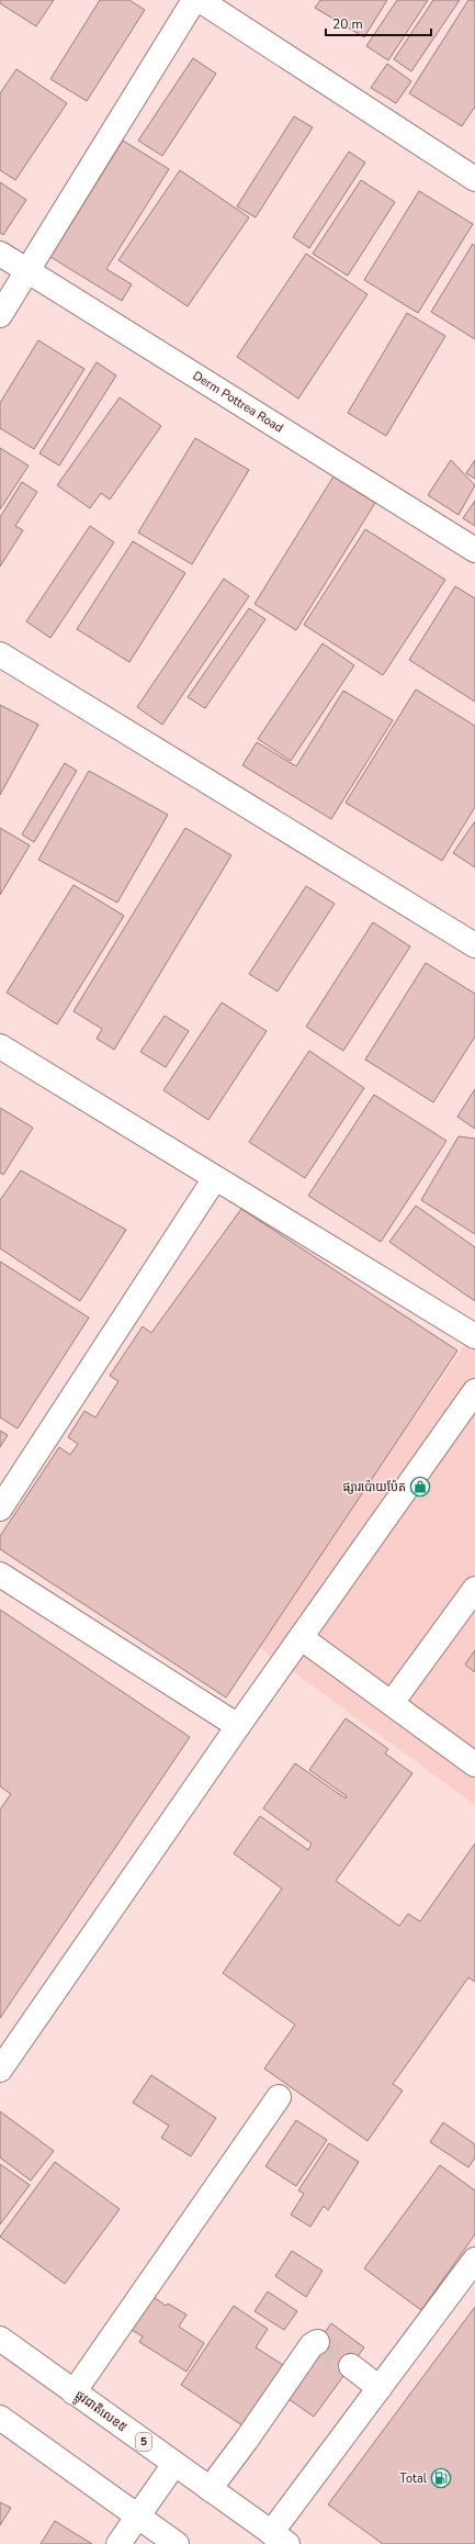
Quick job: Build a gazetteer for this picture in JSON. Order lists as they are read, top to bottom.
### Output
{
  "streets": {
    "main road": ["Derm Pottrea Road", "ផ្លូវជាតិលេខ៥", "5"]
  },
  "places": {
    "shop": ["ផ្សារប៉ោយប៉ែត"],
    "fuel station": ["Total"]
  },
  "scale_bar": "20 m"
}
